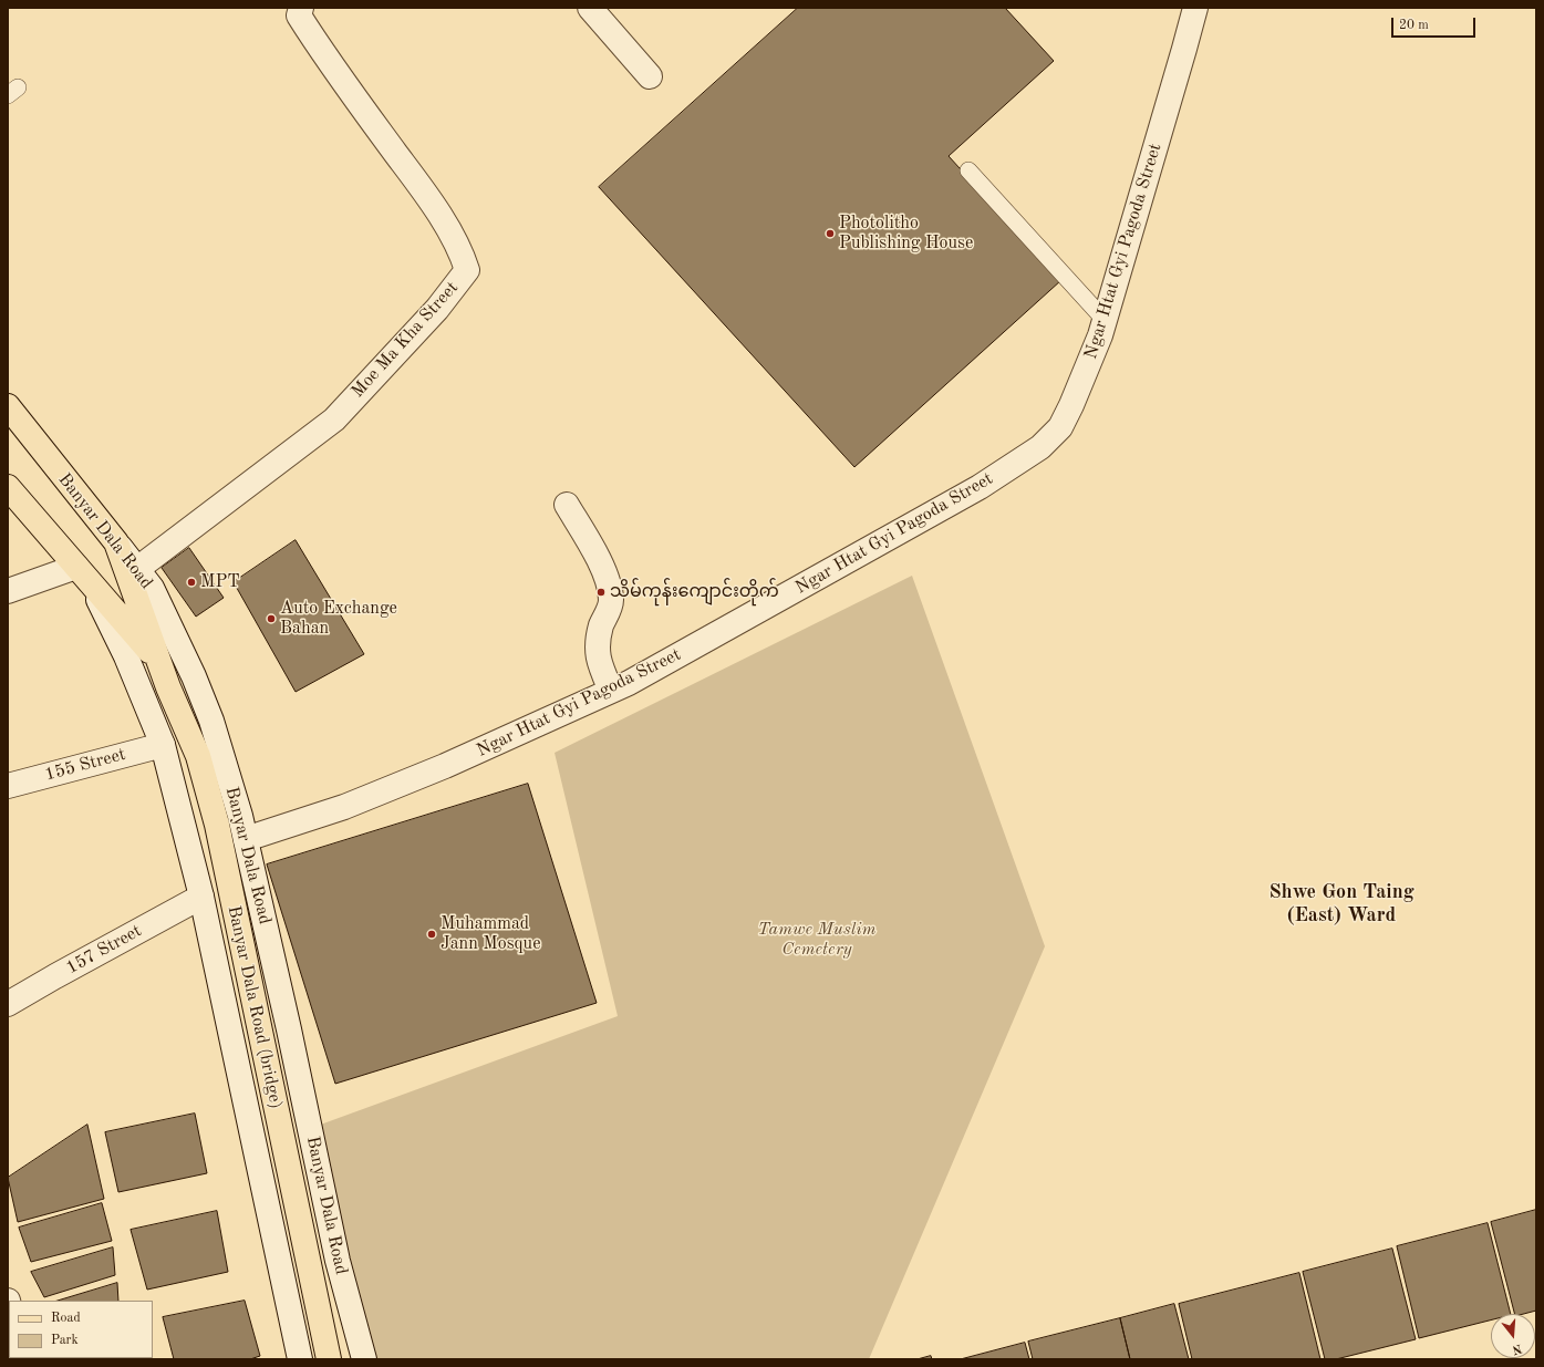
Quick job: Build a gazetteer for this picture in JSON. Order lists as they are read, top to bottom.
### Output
{
  "streets": {
    "main road": ["Banyar Dala Road", "Banyar Dala Road (bridge)"],
    "street": [
      "Ngar Htat Gyi Pagoda Street",
      "Moe Ma Kha Street",
      "155 Street",
      "157 Street"
    ]
  },
  "crossings": [
    ["Ngar Htat Gyi Pagoda Street", "Banyar Dala Road"],
    ["Moe Ma Kha Street", "Banyar Dala Road"],
    ["Banyar Dala Road", "Banyar Dala Road (bridge)"]
  ],
  "districts": ["Shwe Gon Taing (East) Ward"],
  "parks": ["Tamwe Muslim Cemetery"],
  "places": [
    "Photolitho Publishing House",
    "MPT",
    "သိမ်ကုန်းကျောင်းတိုက်",
    "Auto Exchange Bahan",
    "Muhammad Jann Mosque"
  ],
  "legend": ["Road", "Park"],
  "scale_bar": "20 m",
  "north": "bottom"
}
